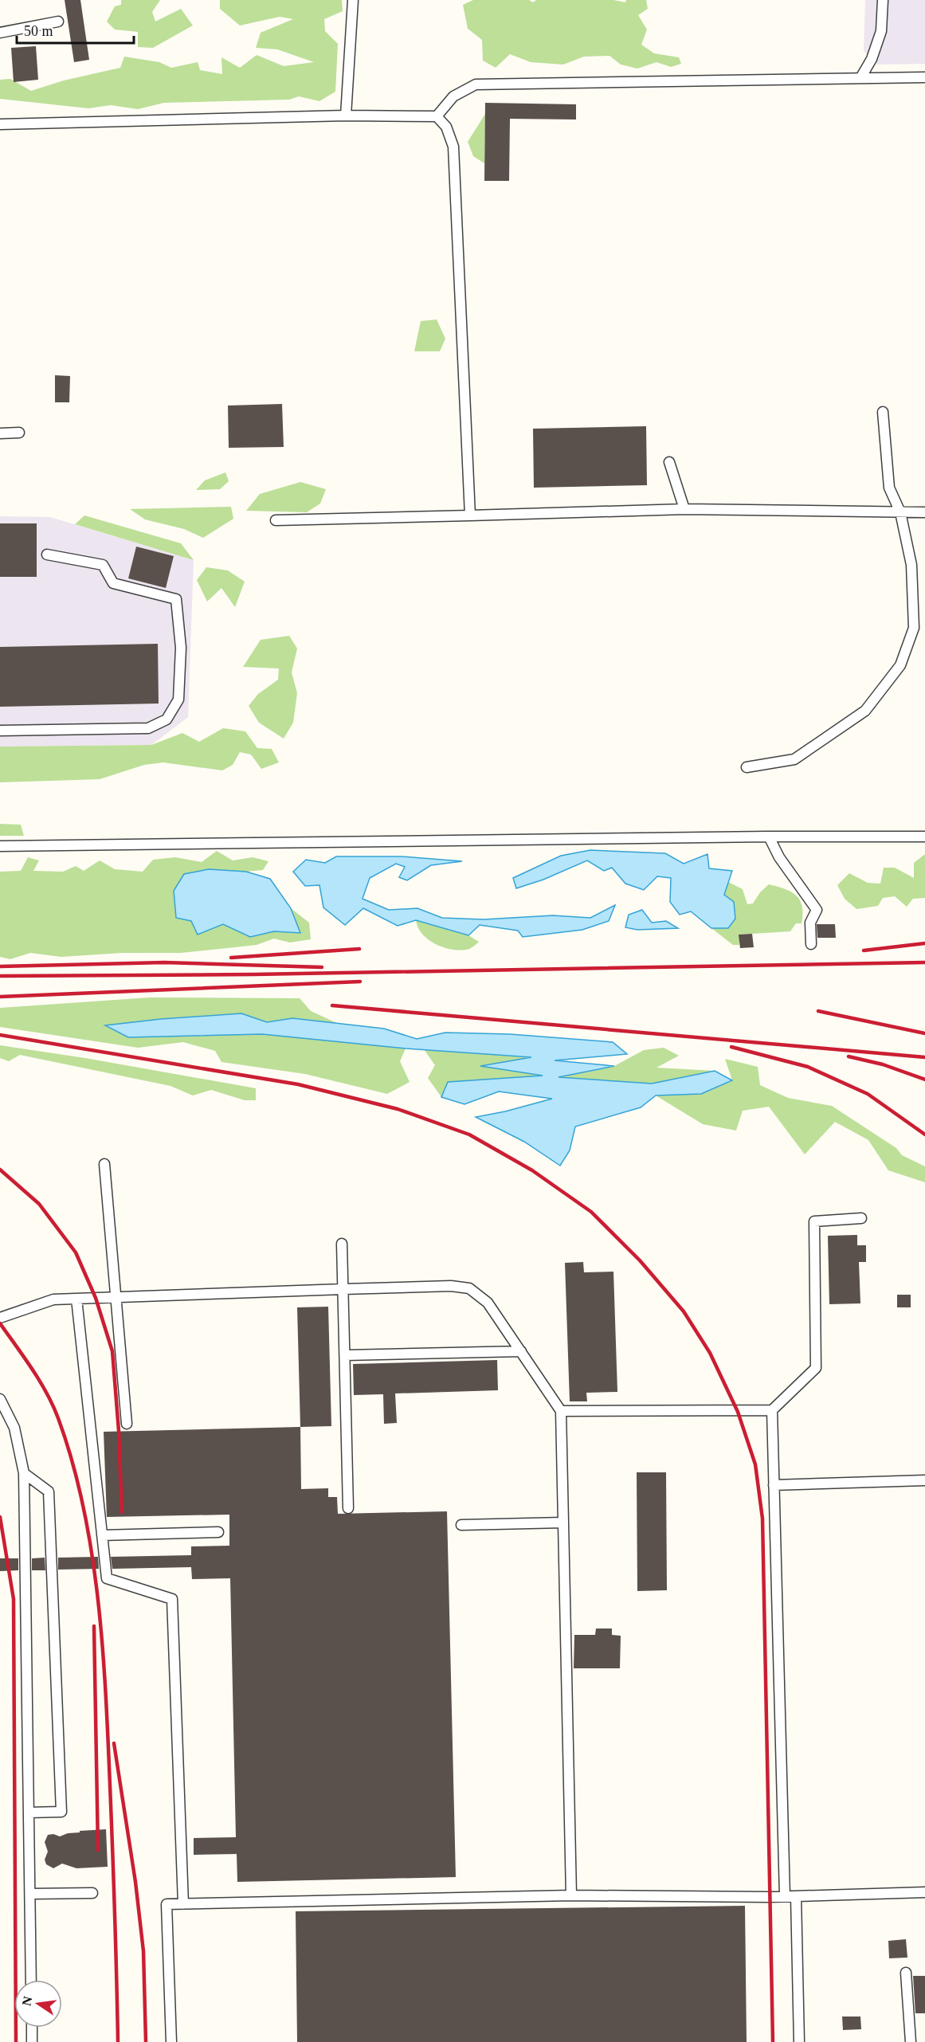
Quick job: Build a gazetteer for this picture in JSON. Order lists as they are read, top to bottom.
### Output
{
  "scale_bar": "50 m",
  "north": "left"
}
